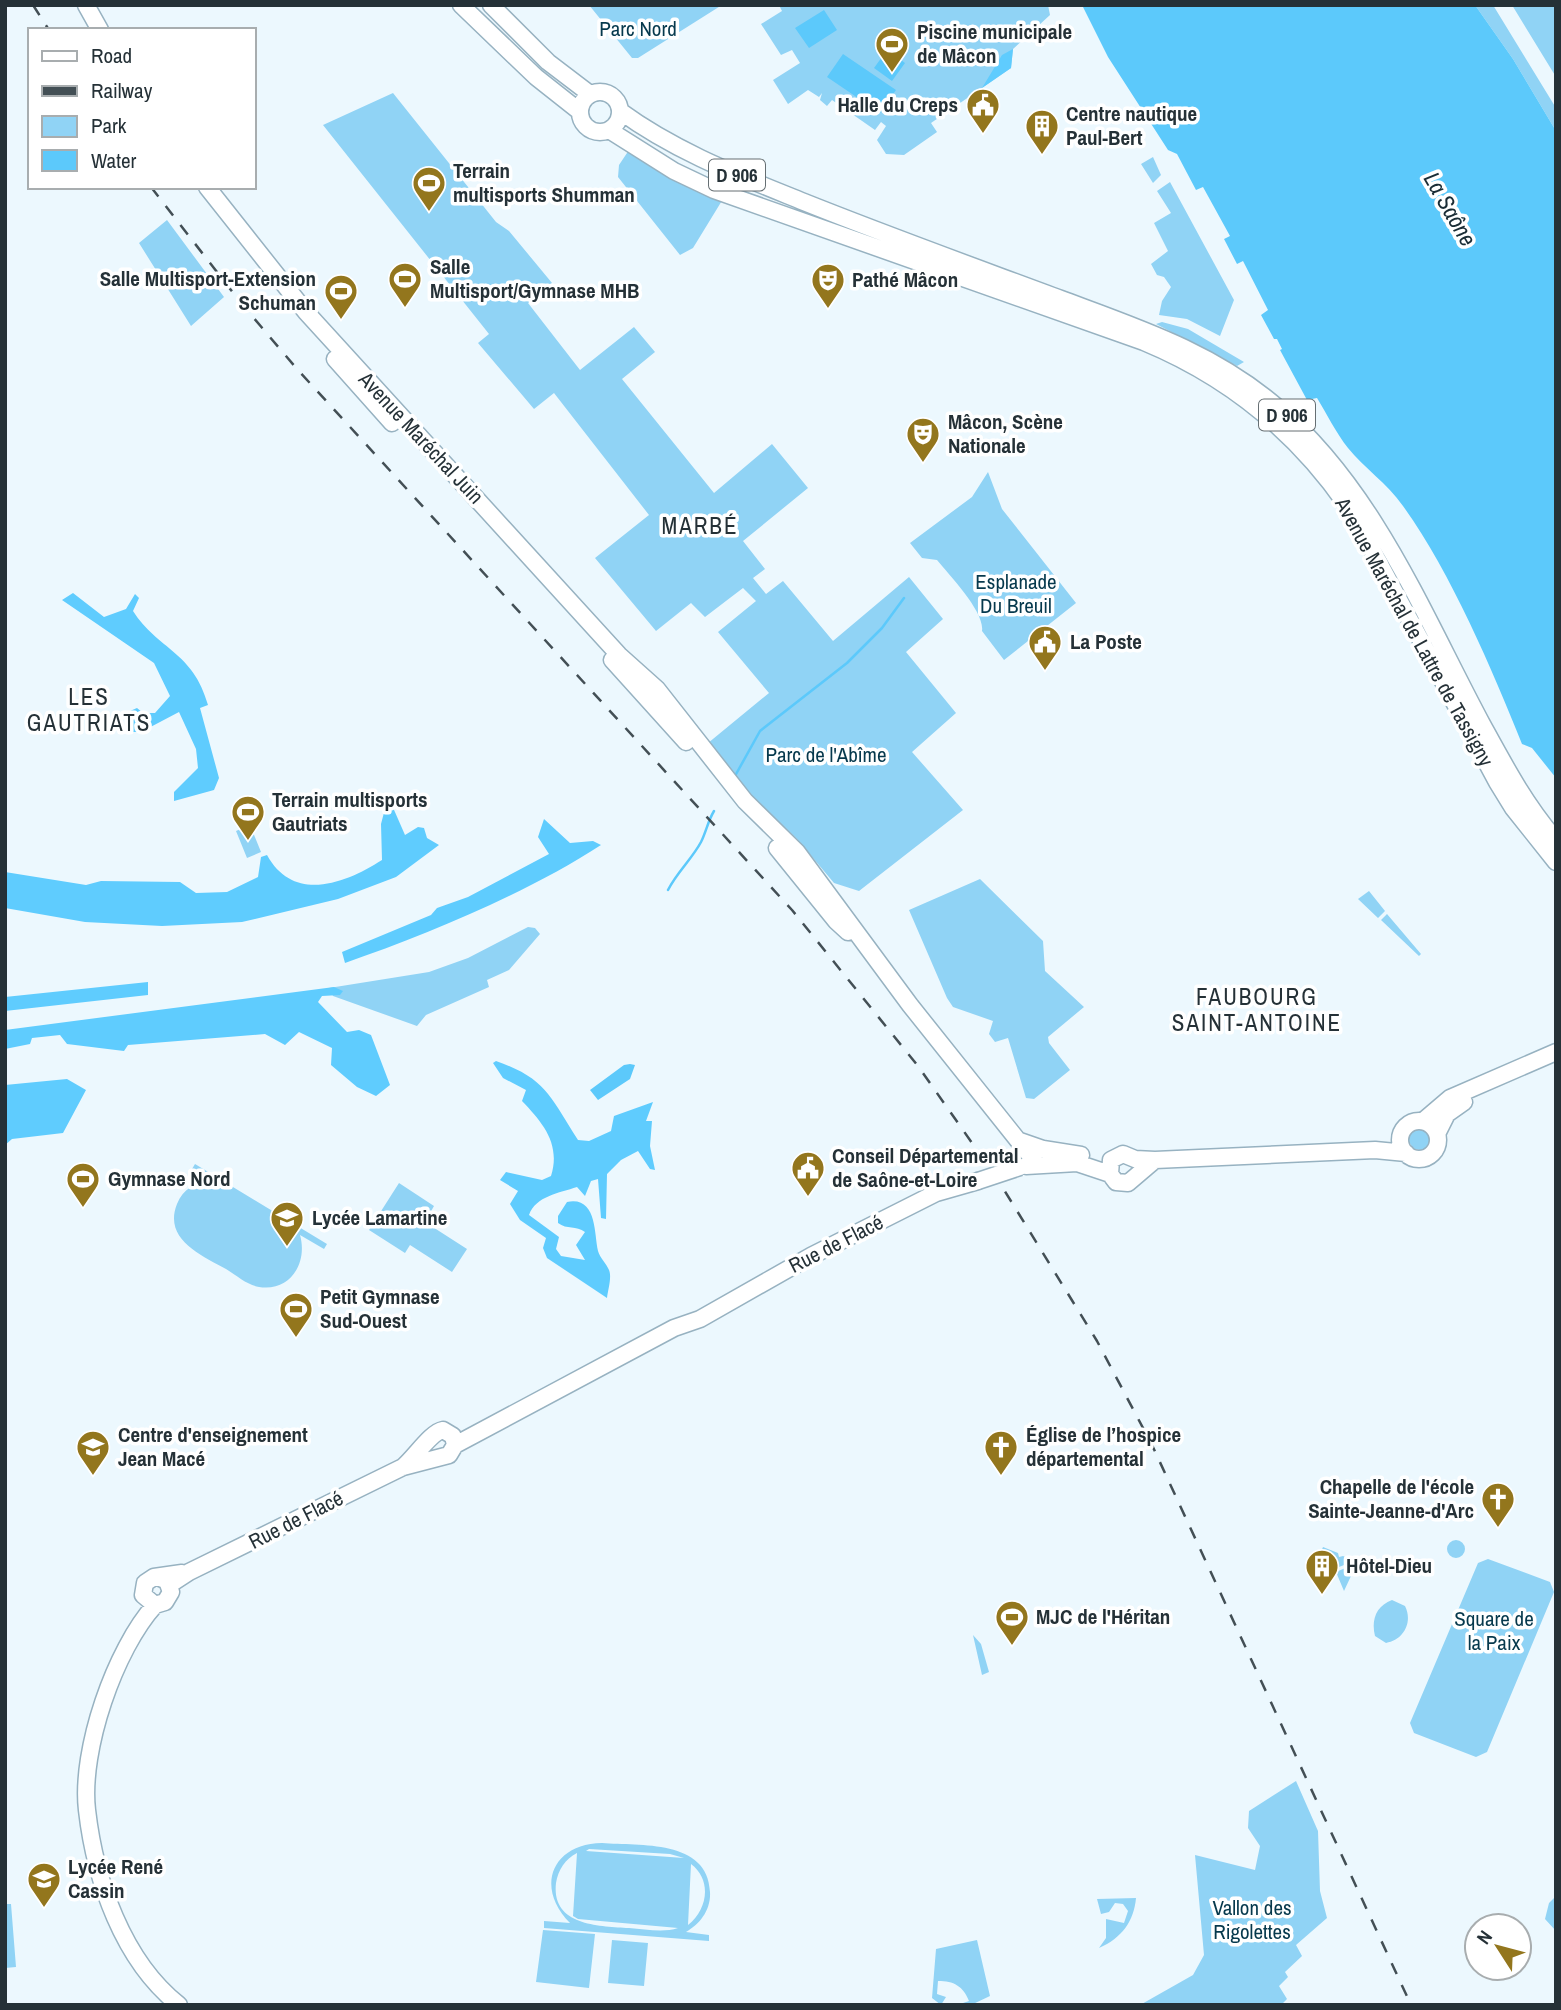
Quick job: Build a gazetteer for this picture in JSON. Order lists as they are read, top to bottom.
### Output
{
  "streets": {
    "main road": [
      "D 906",
      "Avenue Maréchal Juin",
      "Avenue Maréchal de Lattre de Tassigny",
      "Rue de Flacé"
    ]
  },
  "districts": ["MARBÉ", "LES GAUTRIATS", "FAUBOURG SAINT-ANTOINE"],
  "water": ["La Saône"],
  "parks": [
    "Parc Nord",
    "Esplanade Du Breuil",
    "Parc de l'Abîme",
    "Square de la Paix",
    "Vallon des Rigolettes"
  ],
  "places": {
    "sports": [
      "Piscine municipale de Mâcon",
      "Terrain multisports Shumman",
      "Salle Multisport/Gymnase MHB",
      "Salle Multisport-Extension Schuman",
      "Terrain multisports Gautriats",
      "Gymnase Nord",
      "Petit Gymnase Sud-Ouest",
      "MJC de l'Héritan"
    ],
    "public building": ["Halle du Creps", "La Poste", "Conseil Départemental de Saône-et-Loire"],
    "building": ["Centre nautique Paul-Bert", "Hôtel-Dieu"],
    "theatre": ["Pathé Mâcon", "Mâcon, Scène Nationale"],
    "school or university": ["Lycée Lamartine", "Centre d'enseignement Jean Macé", "Lycée René Cassin"],
    "church": ["Église de l’hospice départemental", "Chapelle de l'école Sainte-Jeanne-d'Arc"]
  },
  "legend": [
    "Road",
    "Railway",
    "Park",
    "Water"
  ],
  "north": "top left"
}
